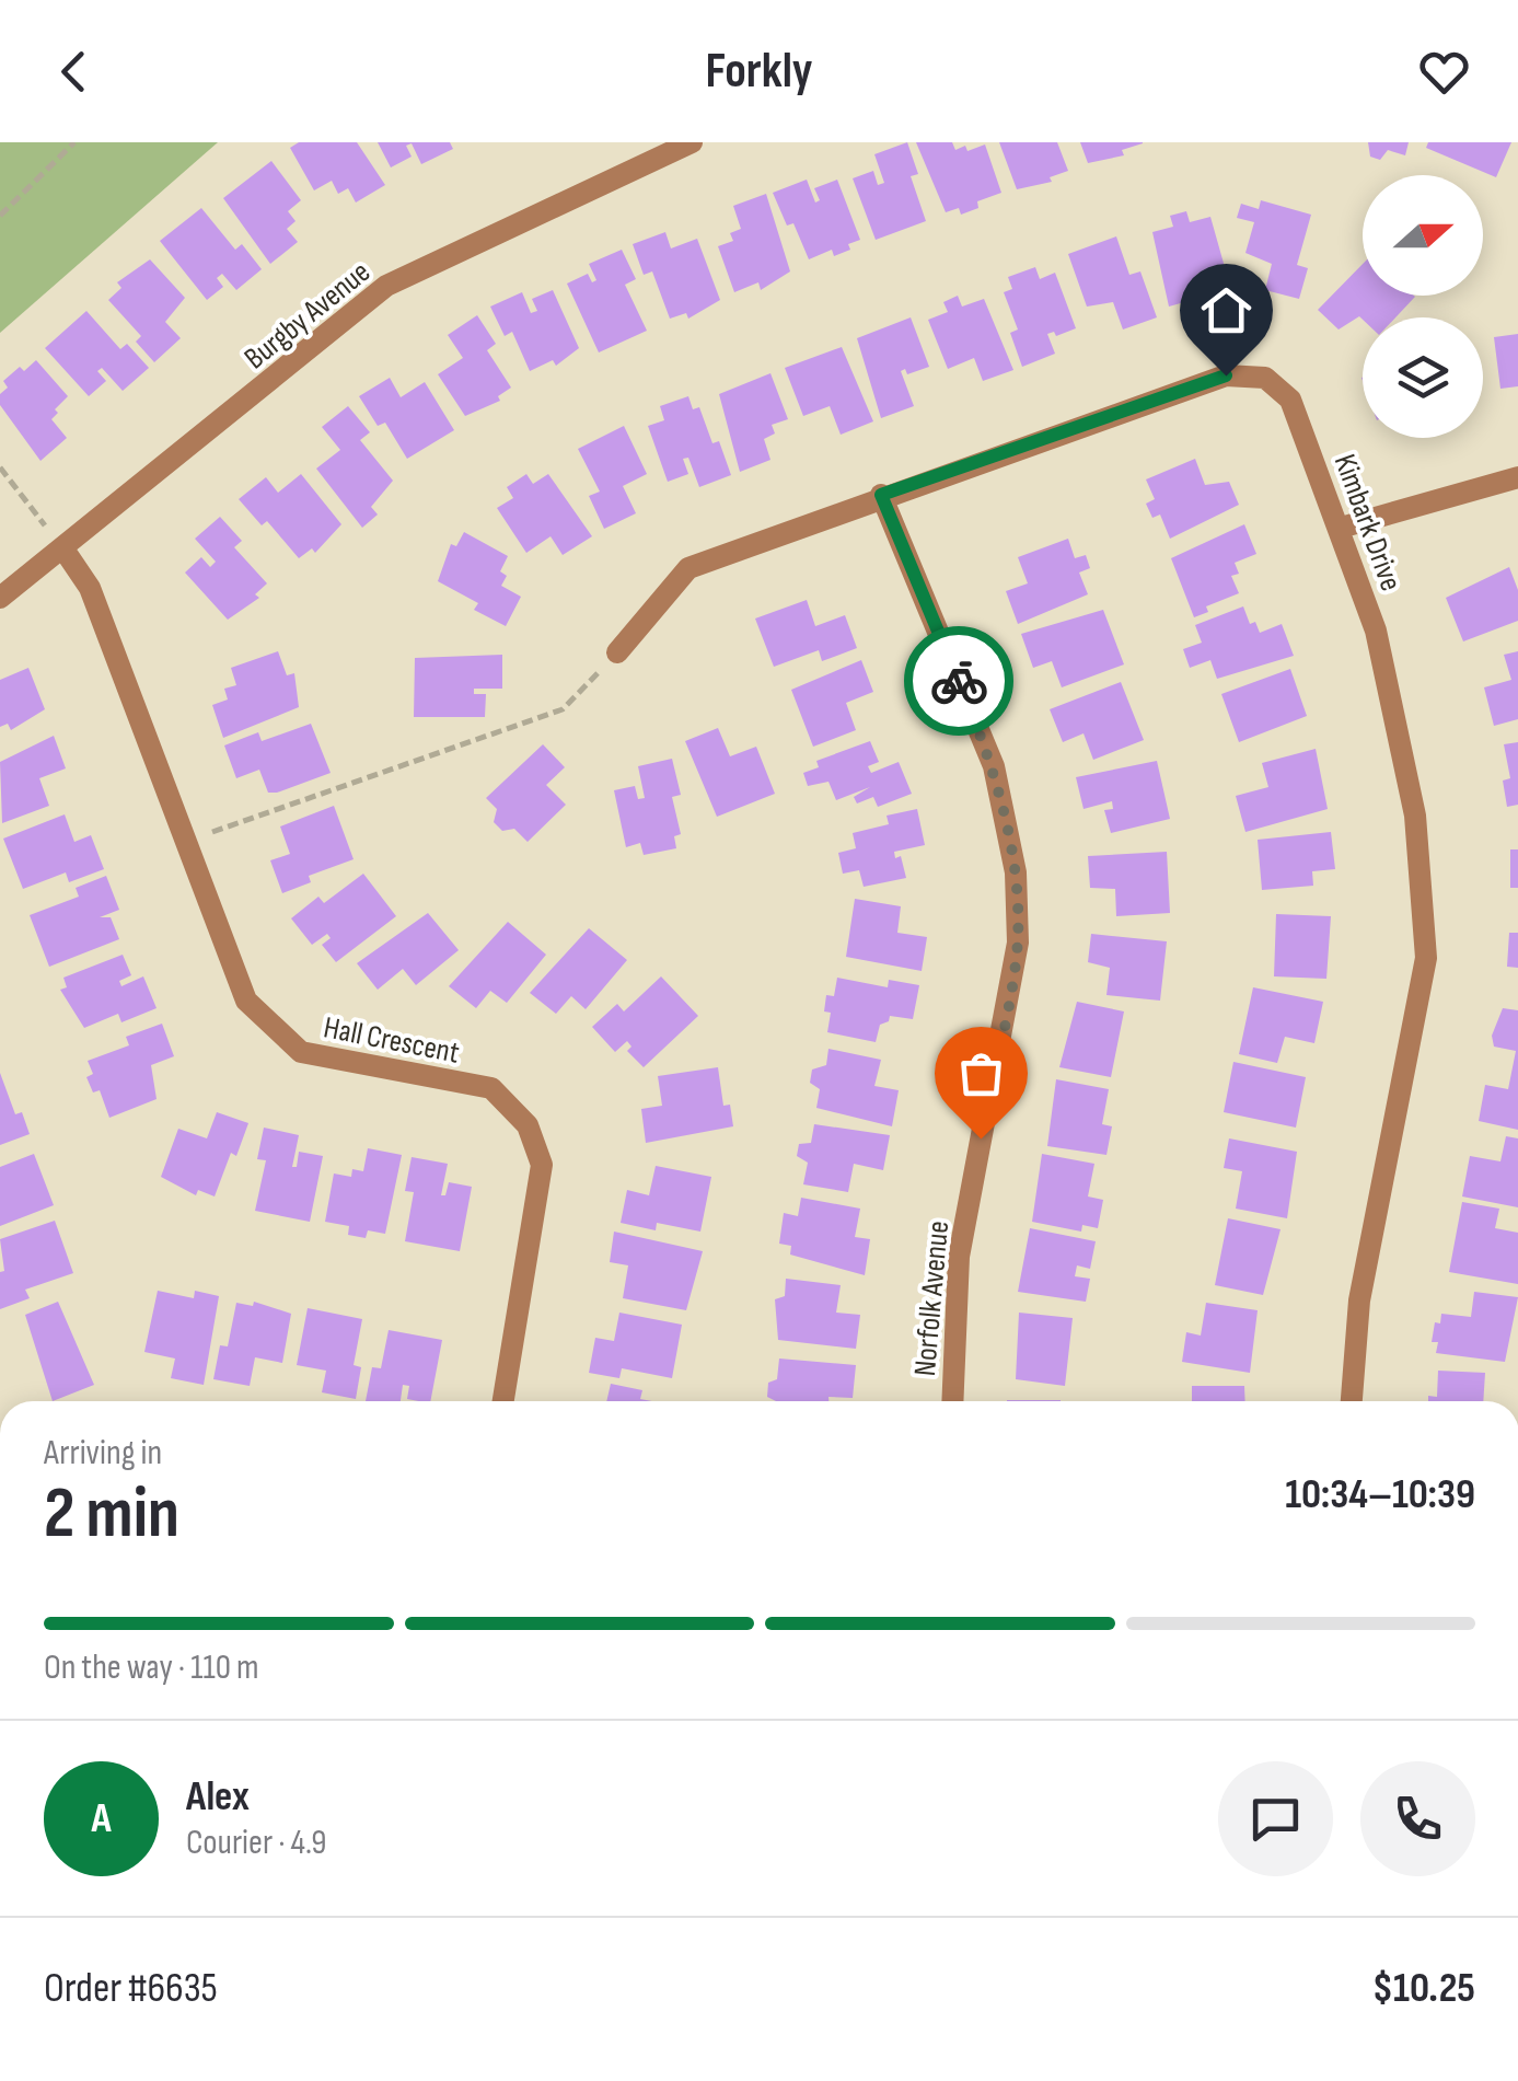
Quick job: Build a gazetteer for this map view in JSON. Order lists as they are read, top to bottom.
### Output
{
  "streets": {
    "street": [
      "Burgby Avenue",
      "Kimbark Drive",
      "Hall Crescent",
      "Norfolk Avenue"
    ]
  },
  "crossings": [
    ["Burgby Avenue", "Hall Crescent"],
    ["Kimbark Drive", "Norfolk Avenue"]
  ],
  "north": "right",
  "page": {
    "header": "Forkly",
    "heading": ["2 min", "Arriving in", "10:34–10:39"],
    "panel": [
      "Alex",
      "Courier · 4.9",
      "Order #6635",
      "$10.25"
    ],
    "bar": "On the way · 110 m",
    "round": "A"
  }
}
